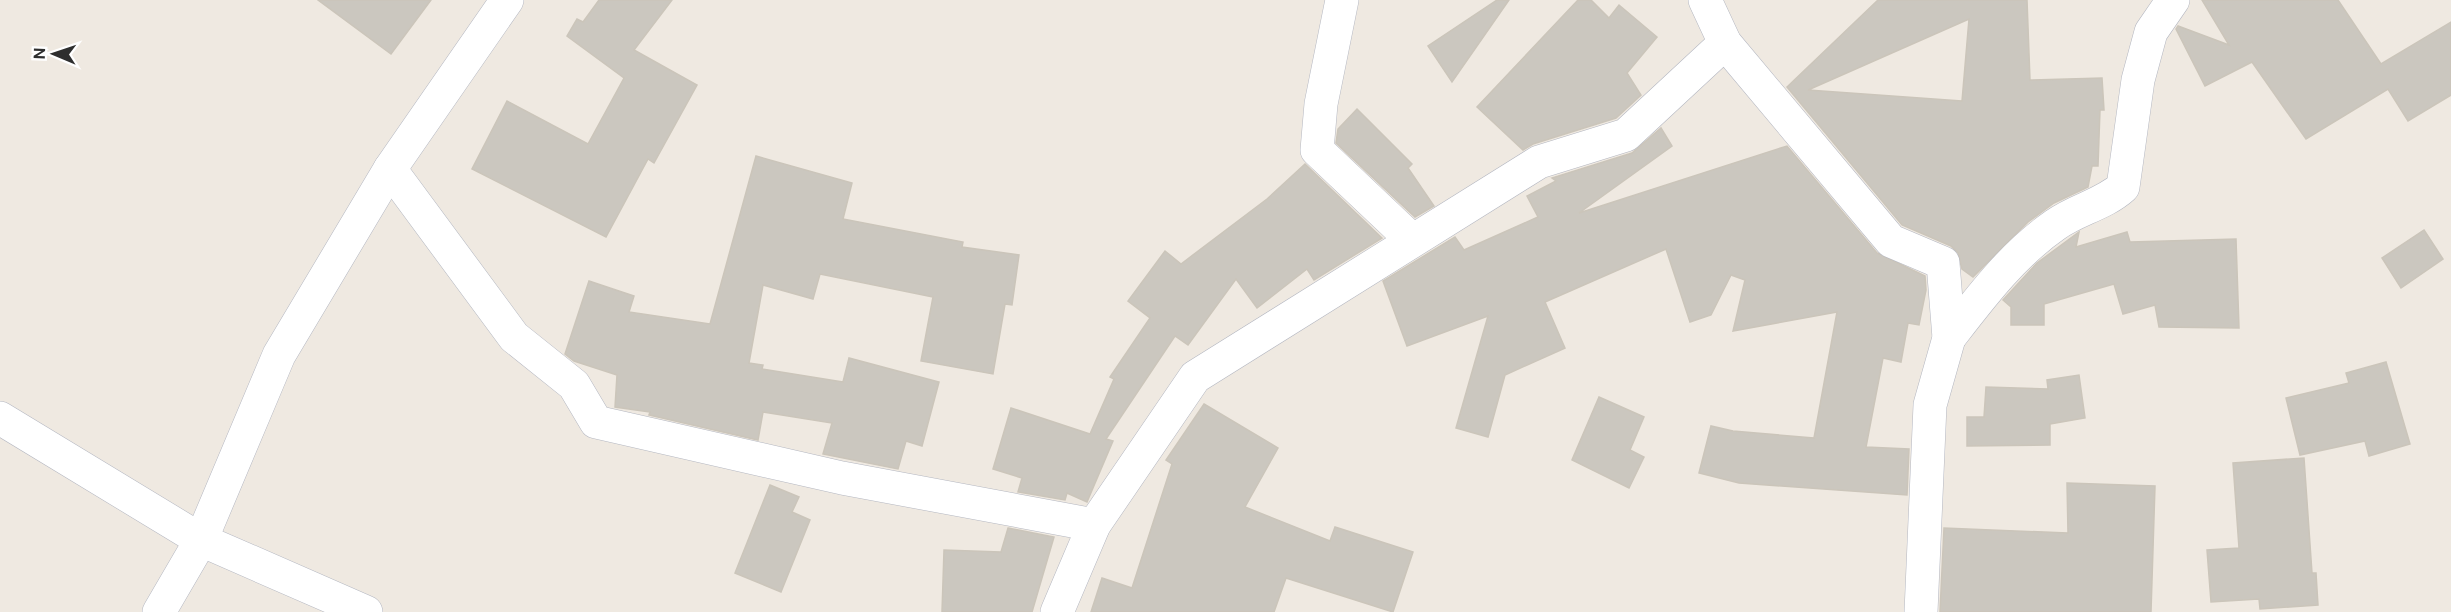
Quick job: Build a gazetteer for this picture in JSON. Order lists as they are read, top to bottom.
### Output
{
  "north": "left"
}
